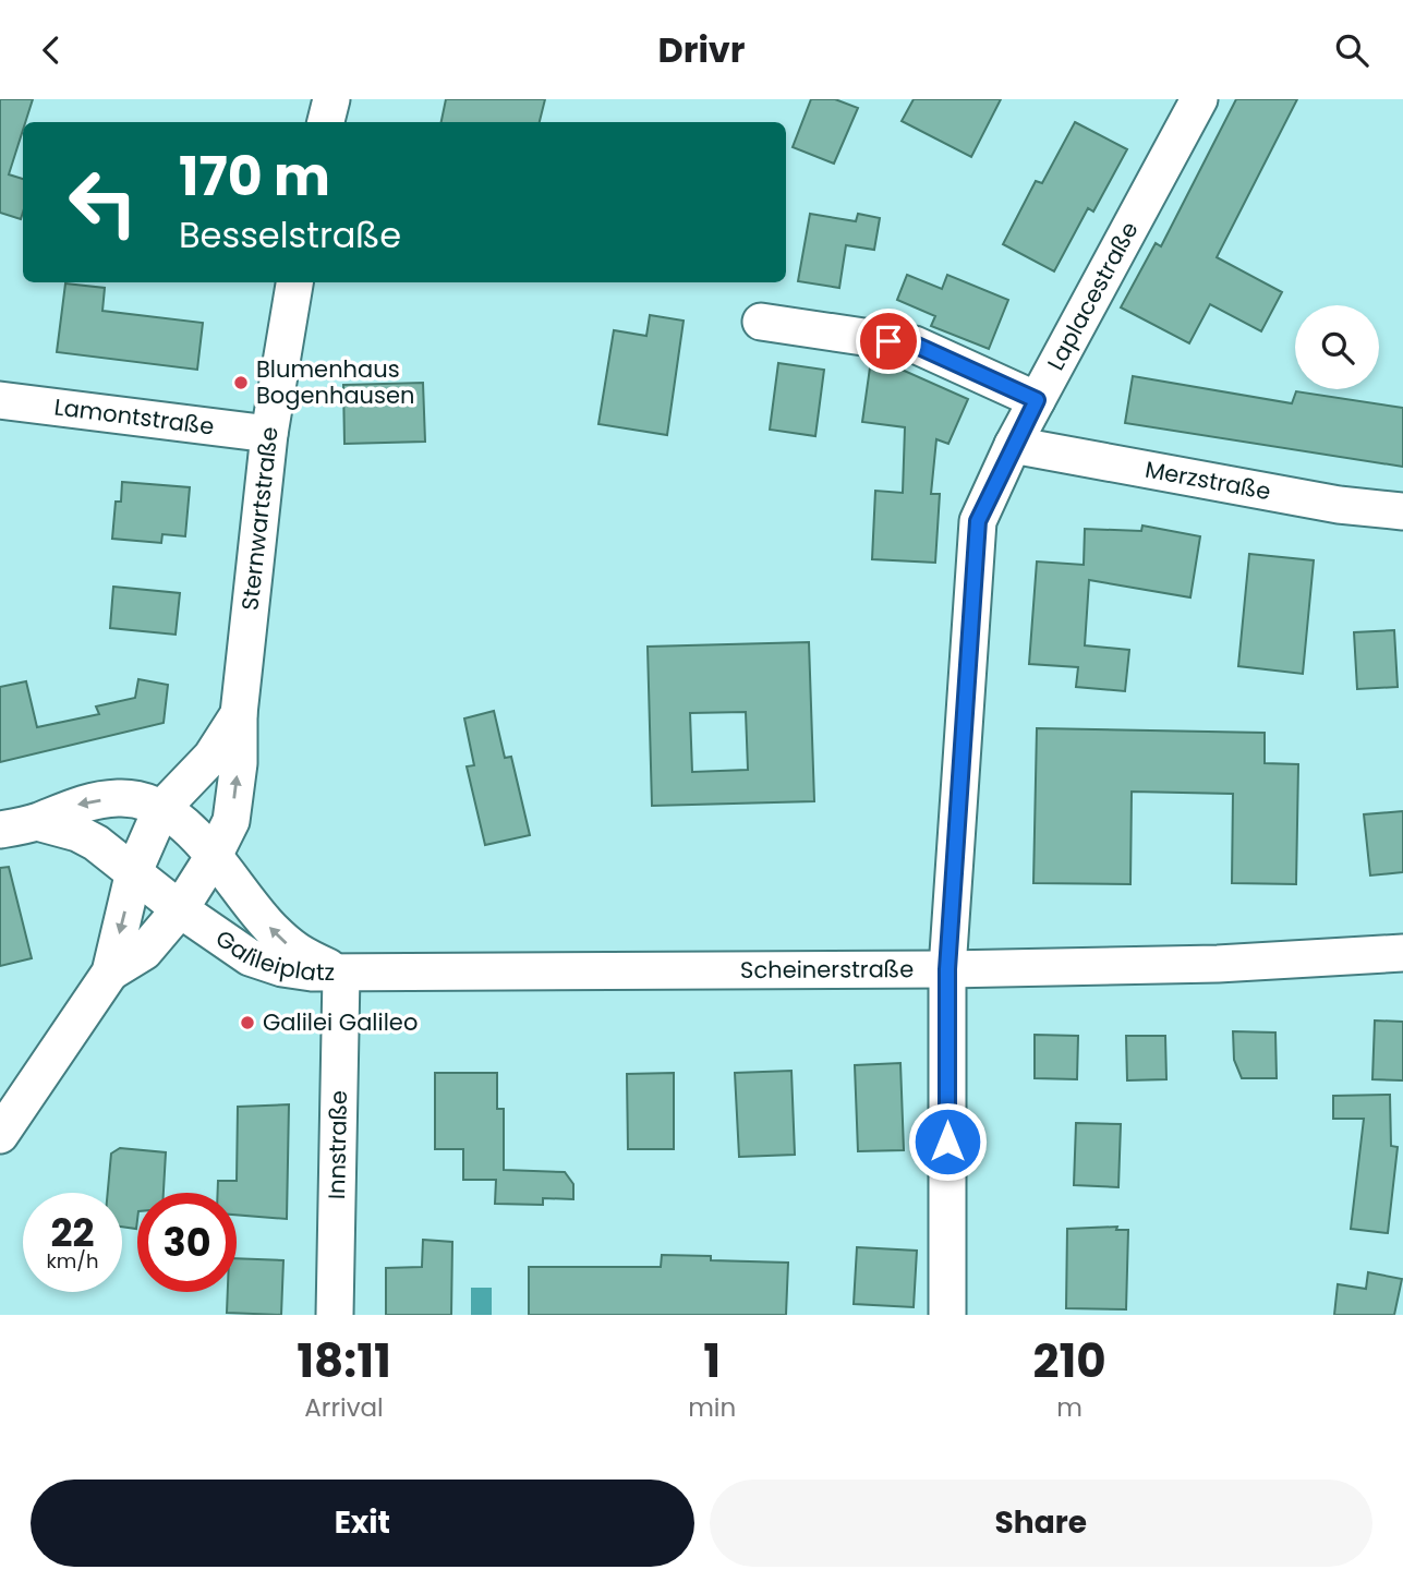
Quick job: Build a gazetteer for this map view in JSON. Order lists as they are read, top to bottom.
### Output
{
  "streets": {
    "street": [
      "Laplacestraße",
      "Lamontstraße",
      "Merzstraße",
      "Sternwartstraße",
      "Galileiplatz",
      "Scheinerstraße",
      "Innstraße"
    ]
  },
  "crossings": [
    ["Laplacestraße", "Merzstraße"],
    ["Laplacestraße", "Scheinerstraße"],
    ["Lamontstraße", "Sternwartstraße"],
    ["Sternwartstraße", "Galileiplatz"],
    ["Galileiplatz", "Scheinerstraße"],
    ["Galileiplatz", "Innstraße"],
    ["Scheinerstraße", "Innstraße"]
  ],
  "places": ["Blumenhaus Bogenhausen", "Galilei Galileo"],
  "page": {
    "header": "Drivr",
    "turn": ["170 m", "Besselstraße"],
    "speed": "22 km/h",
    "limit": "30",
    "eta": [
      "18:11",
      "Arrival",
      "1",
      "min",
      "210",
      "m"
    ],
    "buttons": ["Exit", "Share"]
  }
}
